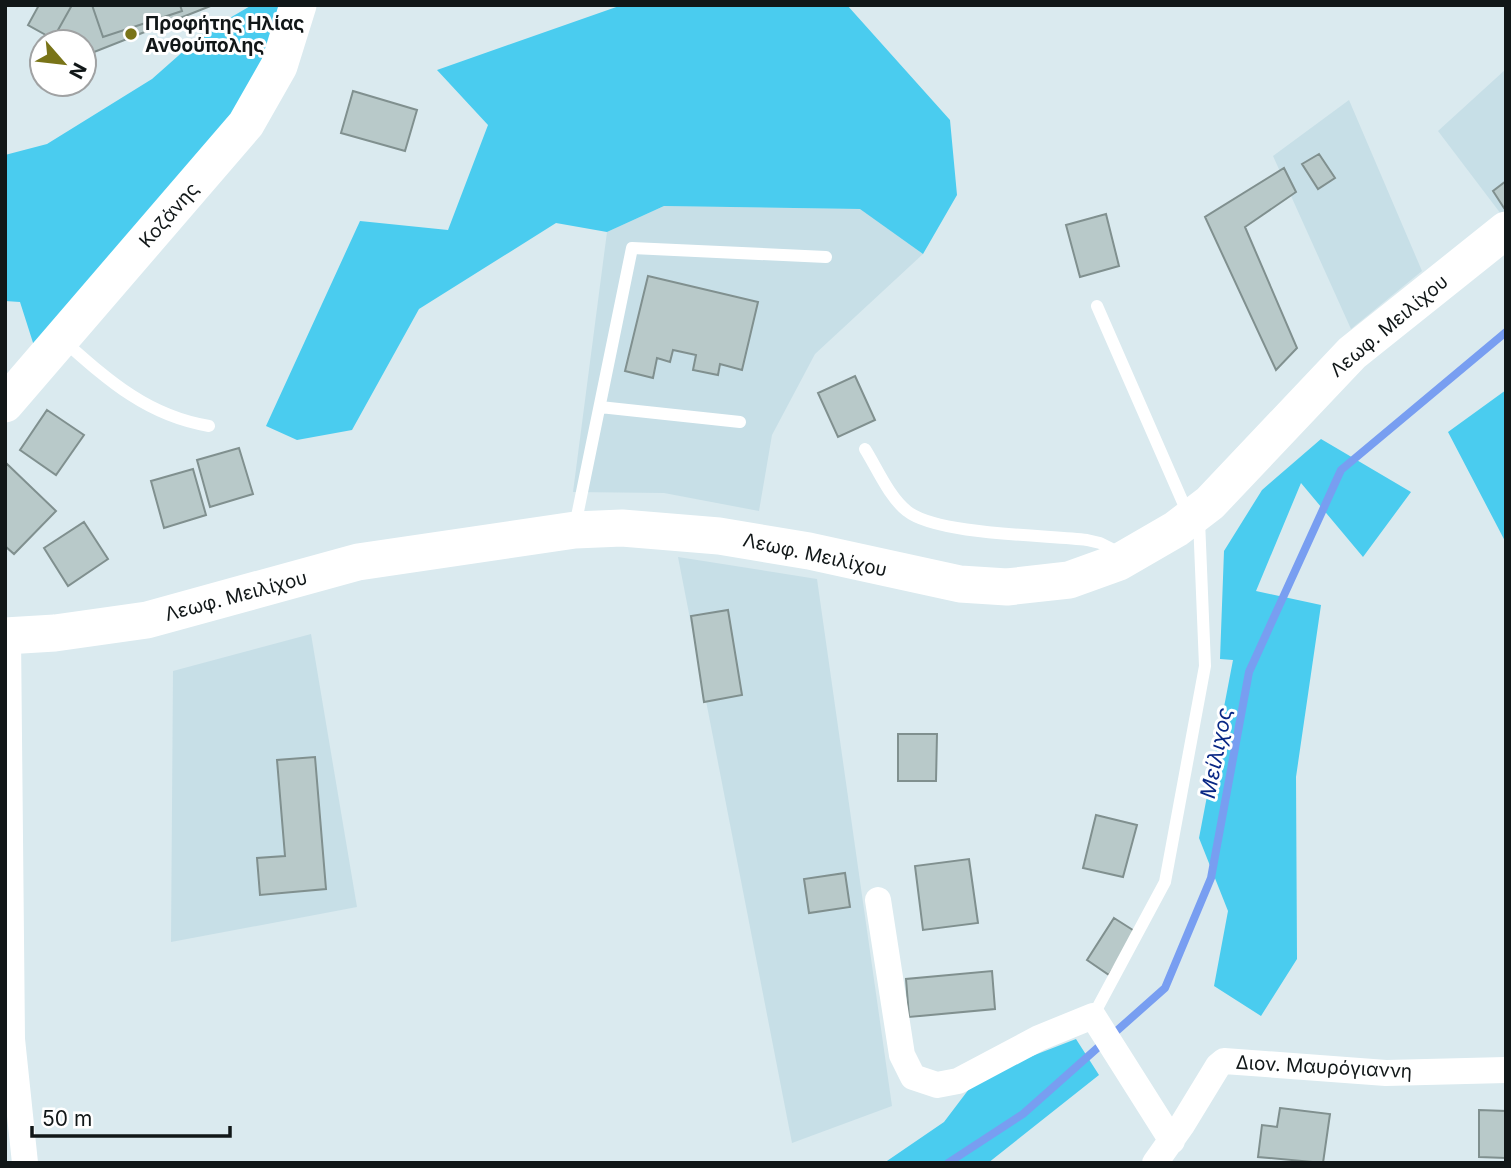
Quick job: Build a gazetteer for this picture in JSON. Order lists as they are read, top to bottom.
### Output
{
  "streets": {
    "street": ["Κοζάνης", "Λεωφ. Μειλίχου", "Διον. Μαυρόγιαννη"]
  },
  "water": ["Μείλιχος"],
  "places": ["Προφήτης Ηλίας Ανθούπολης"],
  "scale_bar": "50 m",
  "north": "bottom right"
}
